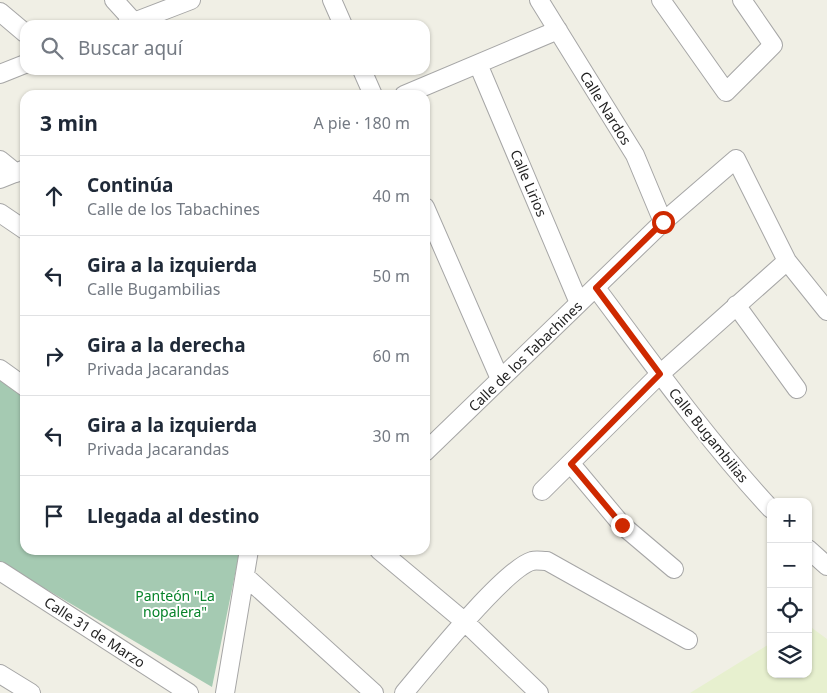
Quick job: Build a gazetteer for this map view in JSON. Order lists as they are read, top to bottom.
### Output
{
  "streets": {
    "street": [
      "Calle Nardos",
      "Calle Lirios",
      "Calle de los Tabachines",
      "Calle Bugambilias",
      "Calle 31 de Marzo"
    ]
  },
  "crossings": [
    ["Calle Nardos", "Calle de los Tabachines"],
    ["Calle Lirios", "Calle de los Tabachines"],
    ["Calle de los Tabachines", "Calle Bugambilias"]
  ],
  "parks": ["Panteón \"La nopalera\""],
  "page": {
    "search": "Buscar aquí",
    "heading": ["3 min", "A pie · 180 m"],
    "list": [
      ["Continúa", "Calle de los Tabachines", "40 m"],
      ["Gira a la izquierda", "Calle Bugambilias", "50 m"],
      ["Gira a la derecha", "Privada Jacarandas", "60 m"],
      ["Gira a la izquierda", "Privada Jacarandas", "30 m"],
      "Llegada al destino"
    ],
    "map_buttons": ["+", "−"]
  }
}
